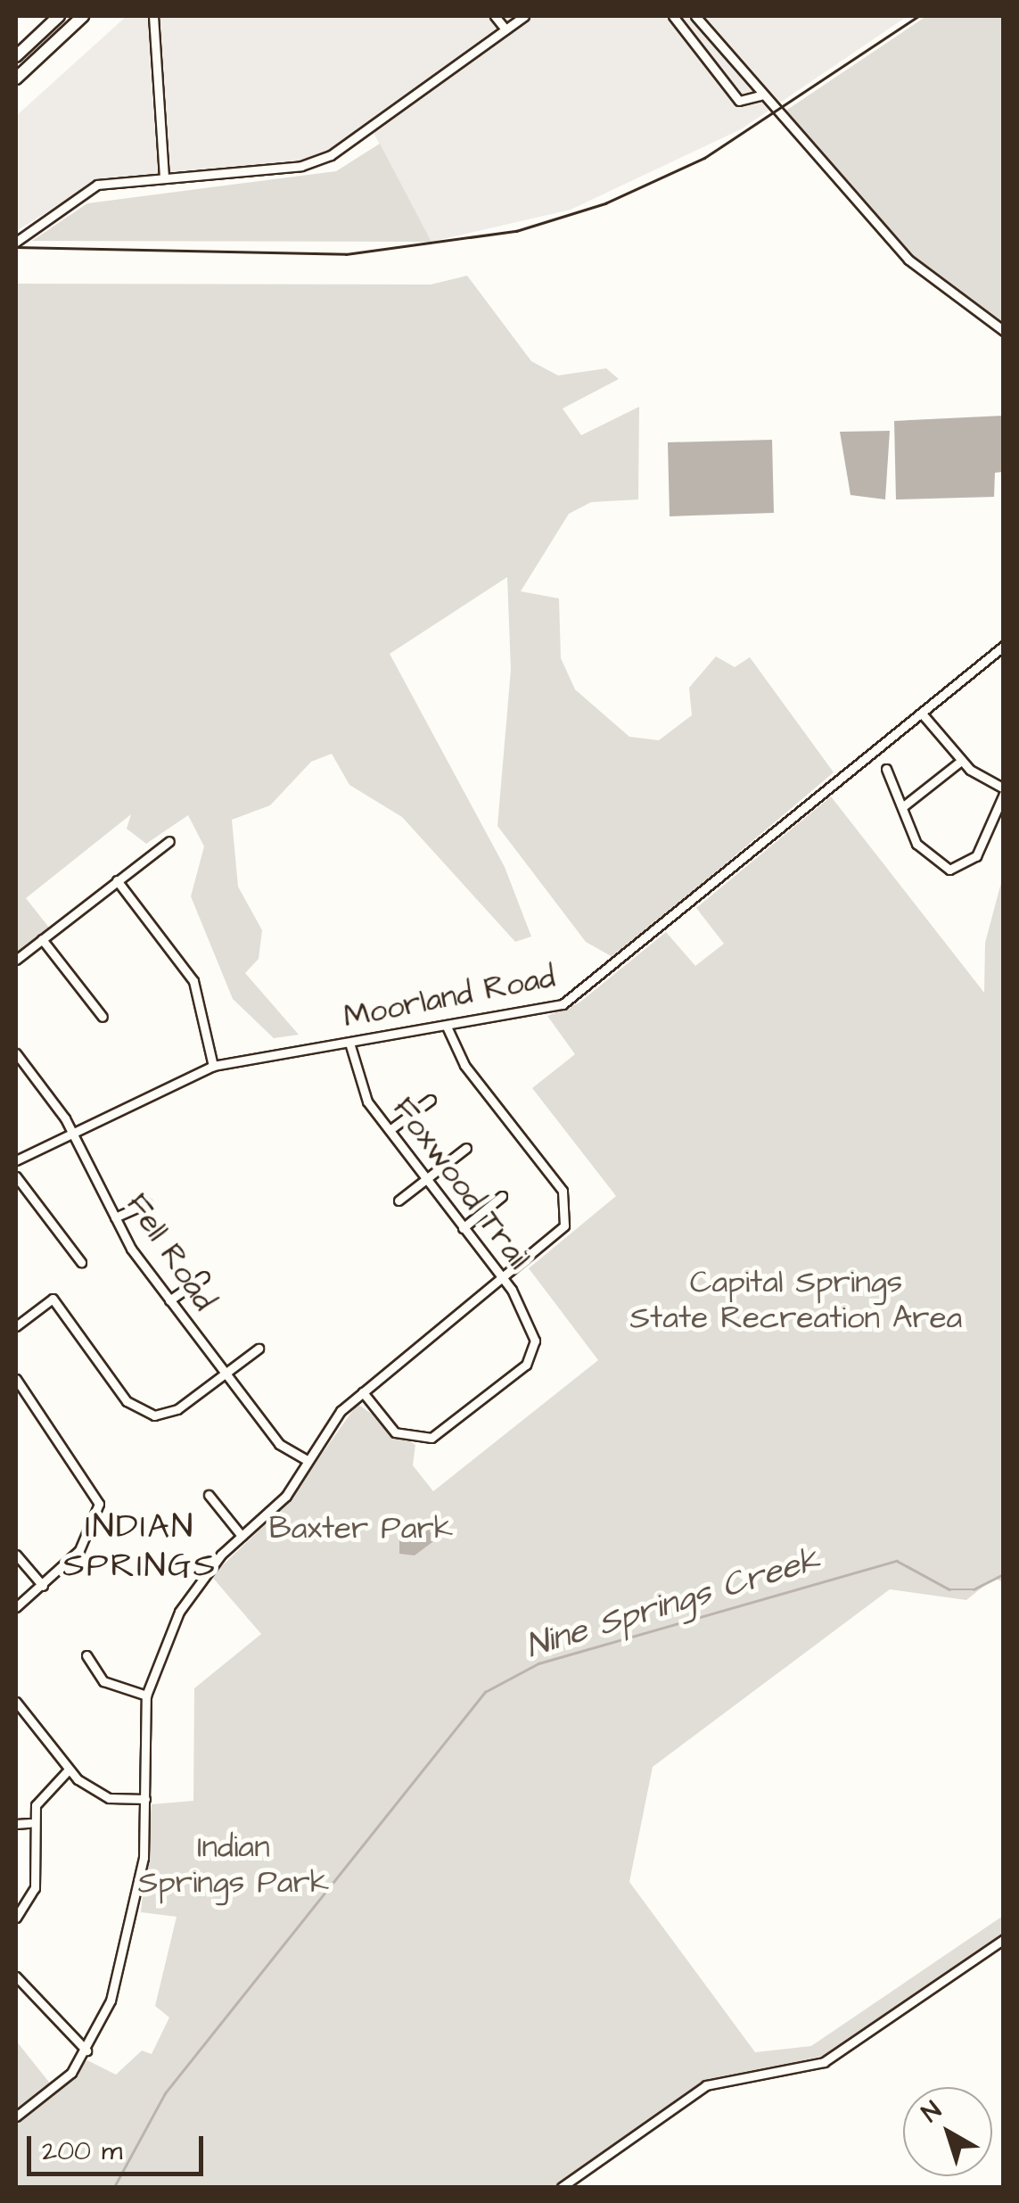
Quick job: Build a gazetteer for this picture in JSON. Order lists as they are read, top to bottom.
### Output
{
  "streets": {
    "street": ["Moorland Road", "Foxwood Trail", "Fell Road"]
  },
  "crossings": [
    ["Moorland Road", "Foxwood Trail"],
    ["Moorland Road", "Fell Road"]
  ],
  "districts": ["INDIAN SPRINGS"],
  "water": ["Nine Springs Creek"],
  "parks": ["Capital Springs State Recreation Area", "Baxter Park", "Indian Springs Park"],
  "scale_bar": "200 m",
  "north": "top left"
}
